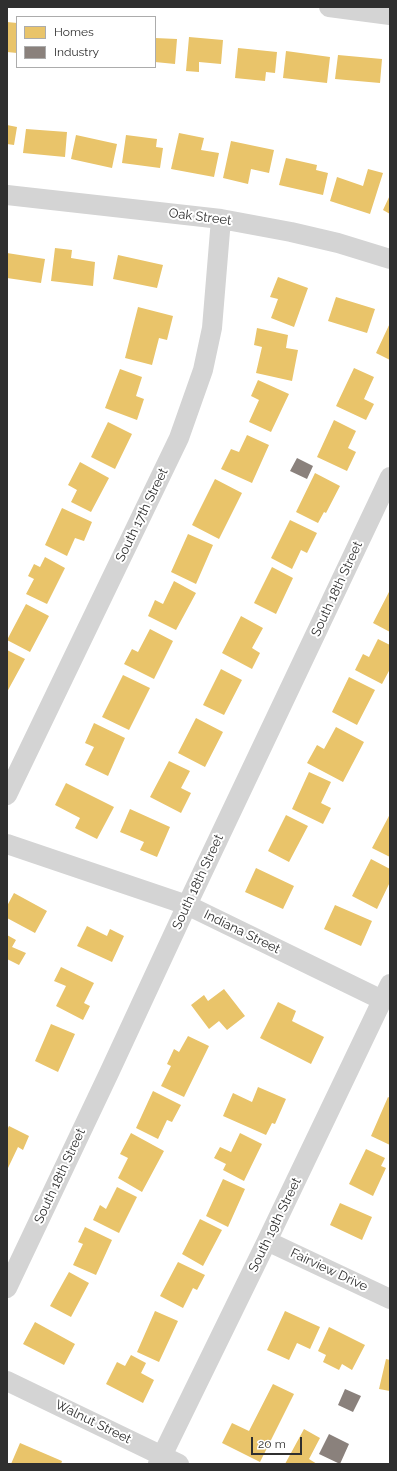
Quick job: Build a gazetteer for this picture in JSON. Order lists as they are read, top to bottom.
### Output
{
  "streets": {
    "street": [
      "Oak Street",
      "South 17th Street",
      "South 18th Street",
      "Indiana Street",
      "South 19th Street",
      "Fairview Drive",
      "Walnut Street"
    ]
  },
  "crossings": [
    ["Oak Street", "South 17th Street"],
    ["South 18th Street", "Indiana Street"],
    ["Indiana Street", "South 19th Street"],
    ["South 19th Street", "Fairview Drive"],
    ["South 19th Street", "Walnut Street"]
  ],
  "legend": ["Homes", "Industry"],
  "scale_bar": "20 m"
}
